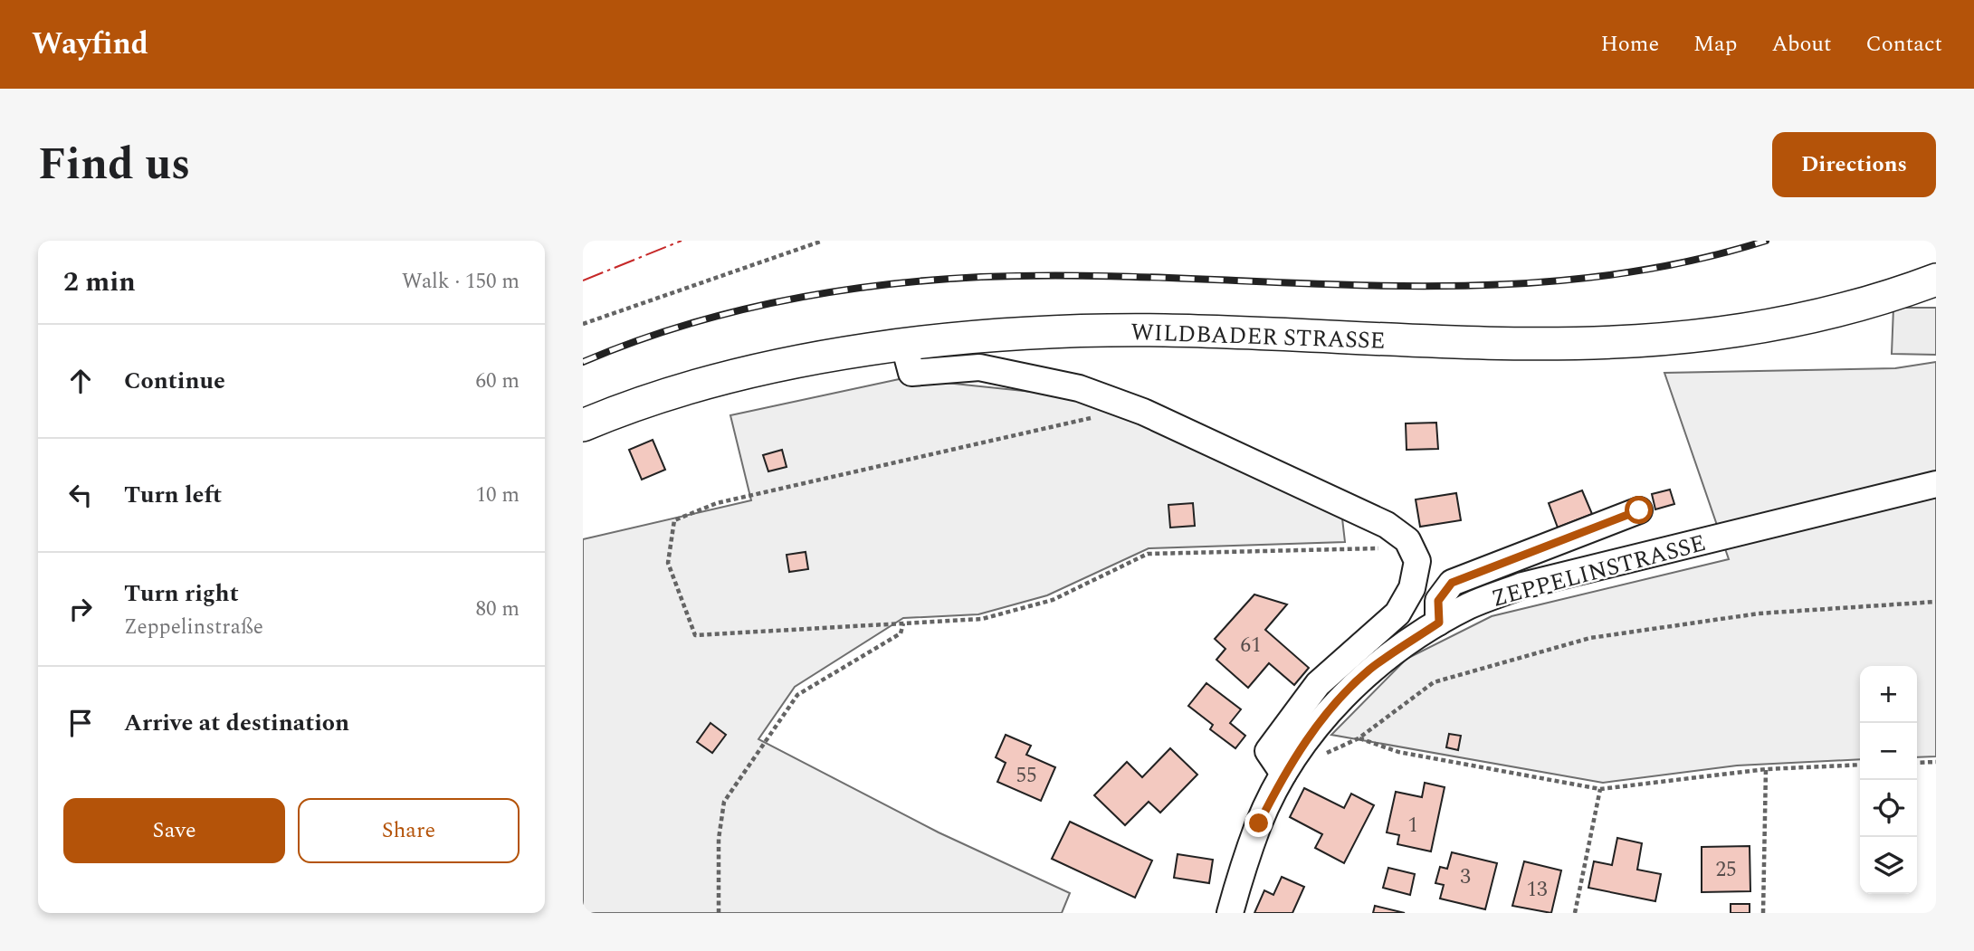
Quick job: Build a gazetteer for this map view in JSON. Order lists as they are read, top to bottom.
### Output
{
  "streets": {
    "main road": ["WILDBADER STRASSE"],
    "street": ["ZEPPELINSTRASSE"]
  },
  "house_numbers": [
    "61",
    "55",
    "1",
    "25",
    "3",
    "13"
  ],
  "page": {
    "header": "Wayfind",
    "nav": [
      "Home",
      "Map",
      "About",
      "Contact"
    ],
    "title": "Find us",
    "buttons": [
      "Directions",
      ["Save", "Share"]
    ],
    "heading": ["2 min", "Walk · 150 m"],
    "list": [
      ["Continue", "60 m"],
      ["Turn left", "10 m"],
      ["Turn right", "Zeppelinstraße", "80 m"],
      "Arrive at destination"
    ],
    "map_buttons": ["+", "−"]
  }
}
